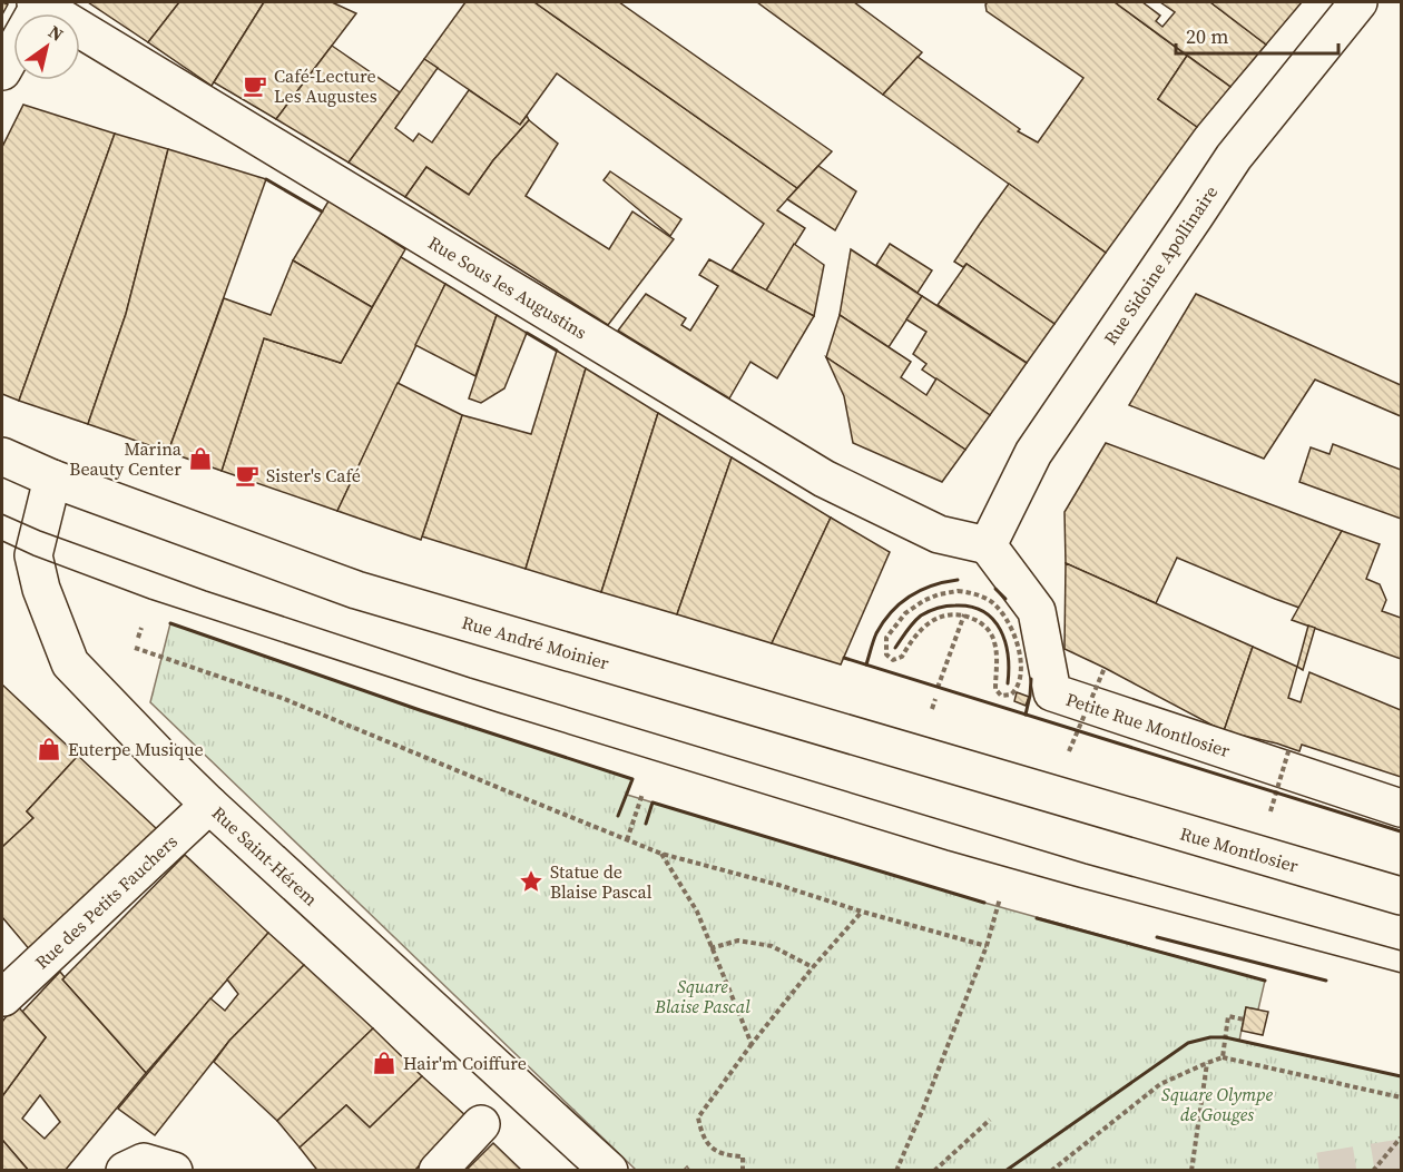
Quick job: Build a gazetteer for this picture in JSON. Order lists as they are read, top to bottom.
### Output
{
  "streets": {
    "street": [
      "Rue Sidoine Apollinaire",
      "Rue Sous les Augustins",
      "Rue André Moinier",
      "Petite Rue Montlosier",
      "Rue Montlosier",
      "Rue Saint-Hérem",
      "Rue des Petits Fauchers"
    ]
  },
  "crossings": [
    ["Rue Sidoine Apollinaire", "Rue Sous les Augustins"],
    ["Rue Sidoine Apollinaire", "Petite Rue Montlosier"],
    ["Rue Sous les Augustins", "Petite Rue Montlosier"],
    ["Rue André Moinier", "Rue Montlosier"],
    ["Rue André Moinier", "Rue Saint-Hérem"],
    ["Rue Saint-Hérem", "Rue des Petits Fauchers"]
  ],
  "parks": ["Square Blaise Pascal", "Square Olympe de Gouges"],
  "places": {
    "cafe": ["Café-Lecture Les Augustes", "Sister's Café"],
    "shop": ["Marina Beauty Center", "Euterpe Musique", "Hair'm Coiffure"],
    "place": ["Statue de Blaise Pascal"]
  },
  "scale_bar": "20 m",
  "north": "top right"
}
